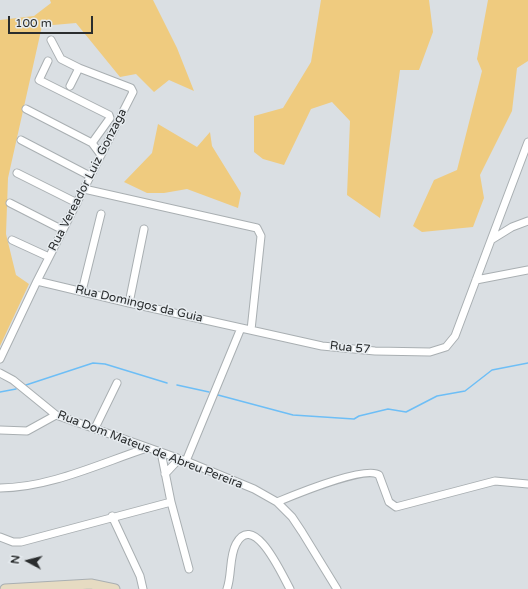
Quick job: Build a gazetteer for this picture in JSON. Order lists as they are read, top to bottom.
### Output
{
  "streets": {
    "street": [
      "Rua Vereador Luiz Gonzaga",
      "Rua Domingos da Guia",
      "Rua 57",
      "Rua Dom Mateus de Abreu Pereira"
    ]
  },
  "crossings": [
    ["Rua Vereador Luiz Gonzaga", "Rua Domingos da Guia"],
    ["Rua Domingos da Guia", "Rua 57"]
  ],
  "scale_bar": "100 m",
  "north": "left"
}
